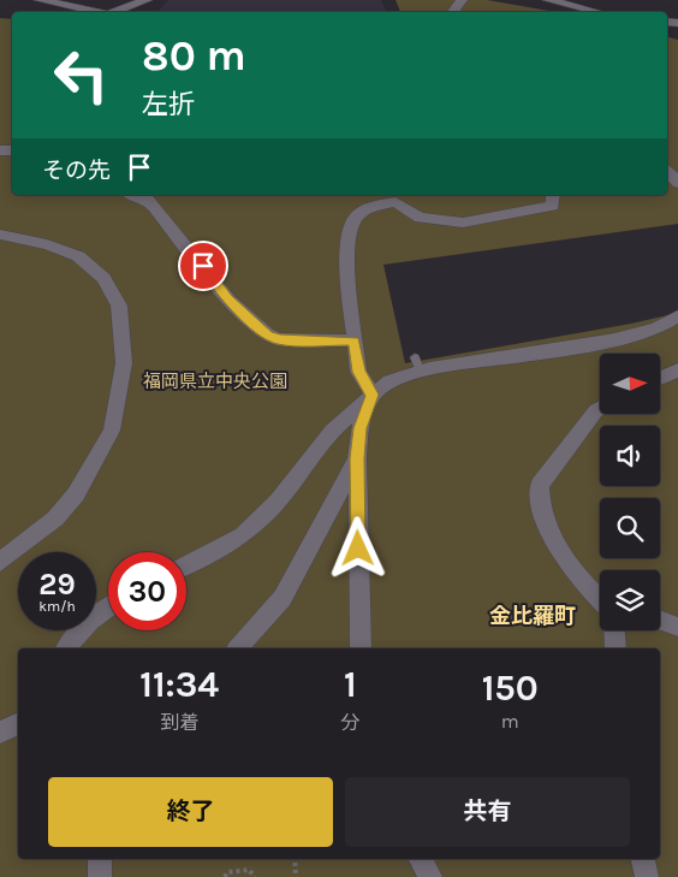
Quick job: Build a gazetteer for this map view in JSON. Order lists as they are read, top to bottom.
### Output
{
  "districts": ["金比羅町"],
  "parks": ["福岡県立中央公園"],
  "north": "right",
  "page": {
    "turn": ["80 m", "左折"],
    "then": "その先",
    "speed": "29 km/h",
    "limit": "30",
    "eta": [
      "11:34",
      "到着",
      "1",
      "分",
      "150",
      "m"
    ],
    "buttons": ["終了", "共有"]
  }
}
